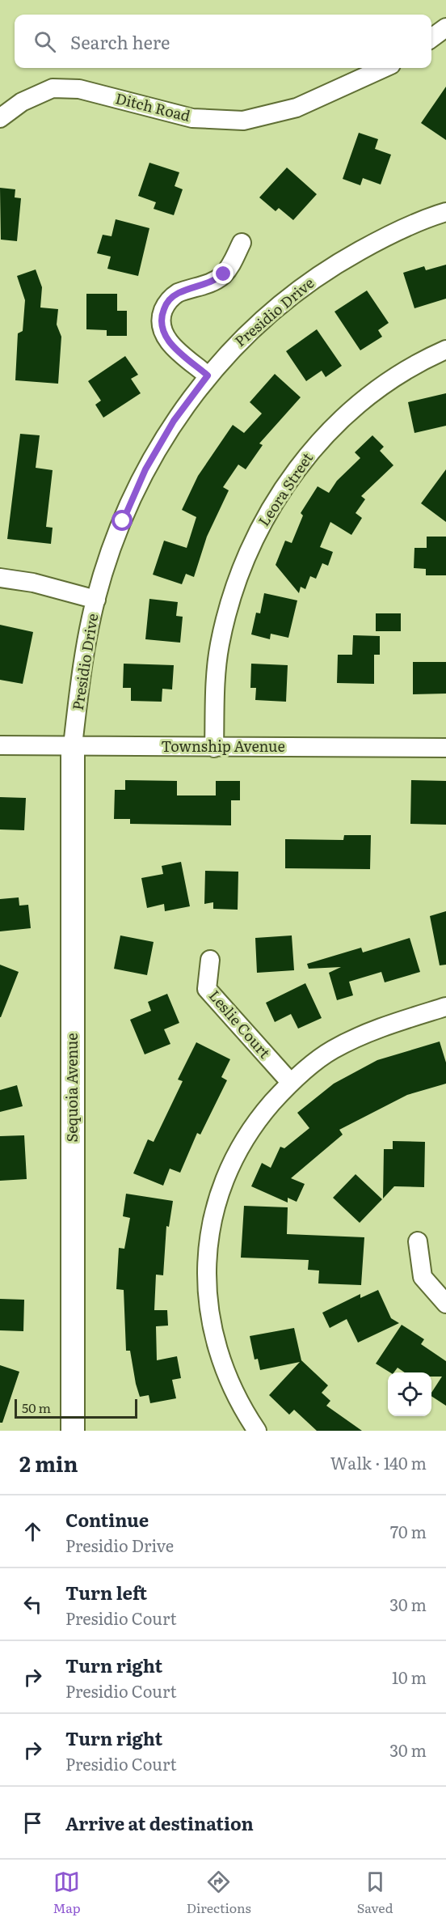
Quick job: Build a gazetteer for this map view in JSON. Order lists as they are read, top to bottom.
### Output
{
  "streets": {
    "street": [
      "Ditch Road",
      "Presidio Drive",
      "Leora Street",
      "Township Avenue",
      "Leslie Court",
      "Sequoia Avenue"
    ]
  },
  "crossings": [
    ["Presidio Drive", "Township Avenue"],
    ["Presidio Drive", "Sequoia Avenue"],
    ["Leora Street", "Township Avenue"],
    ["Township Avenue", "Sequoia Avenue"]
  ],
  "scale_bar": "50 m",
  "page": {
    "search": "Search here",
    "scale": "50 m",
    "heading": ["2 min", "Walk · 140 m"],
    "list": [
      ["Continue", "Presidio Drive", "70 m"],
      ["Turn left", "Presidio Court", "30 m"],
      ["Turn right", "Presidio Court", "10 m"],
      ["Turn right", "Presidio Court", "30 m"],
      "Arrive at destination"
    ],
    "nav": ["Map", "Directions", "Saved"]
  }
}
